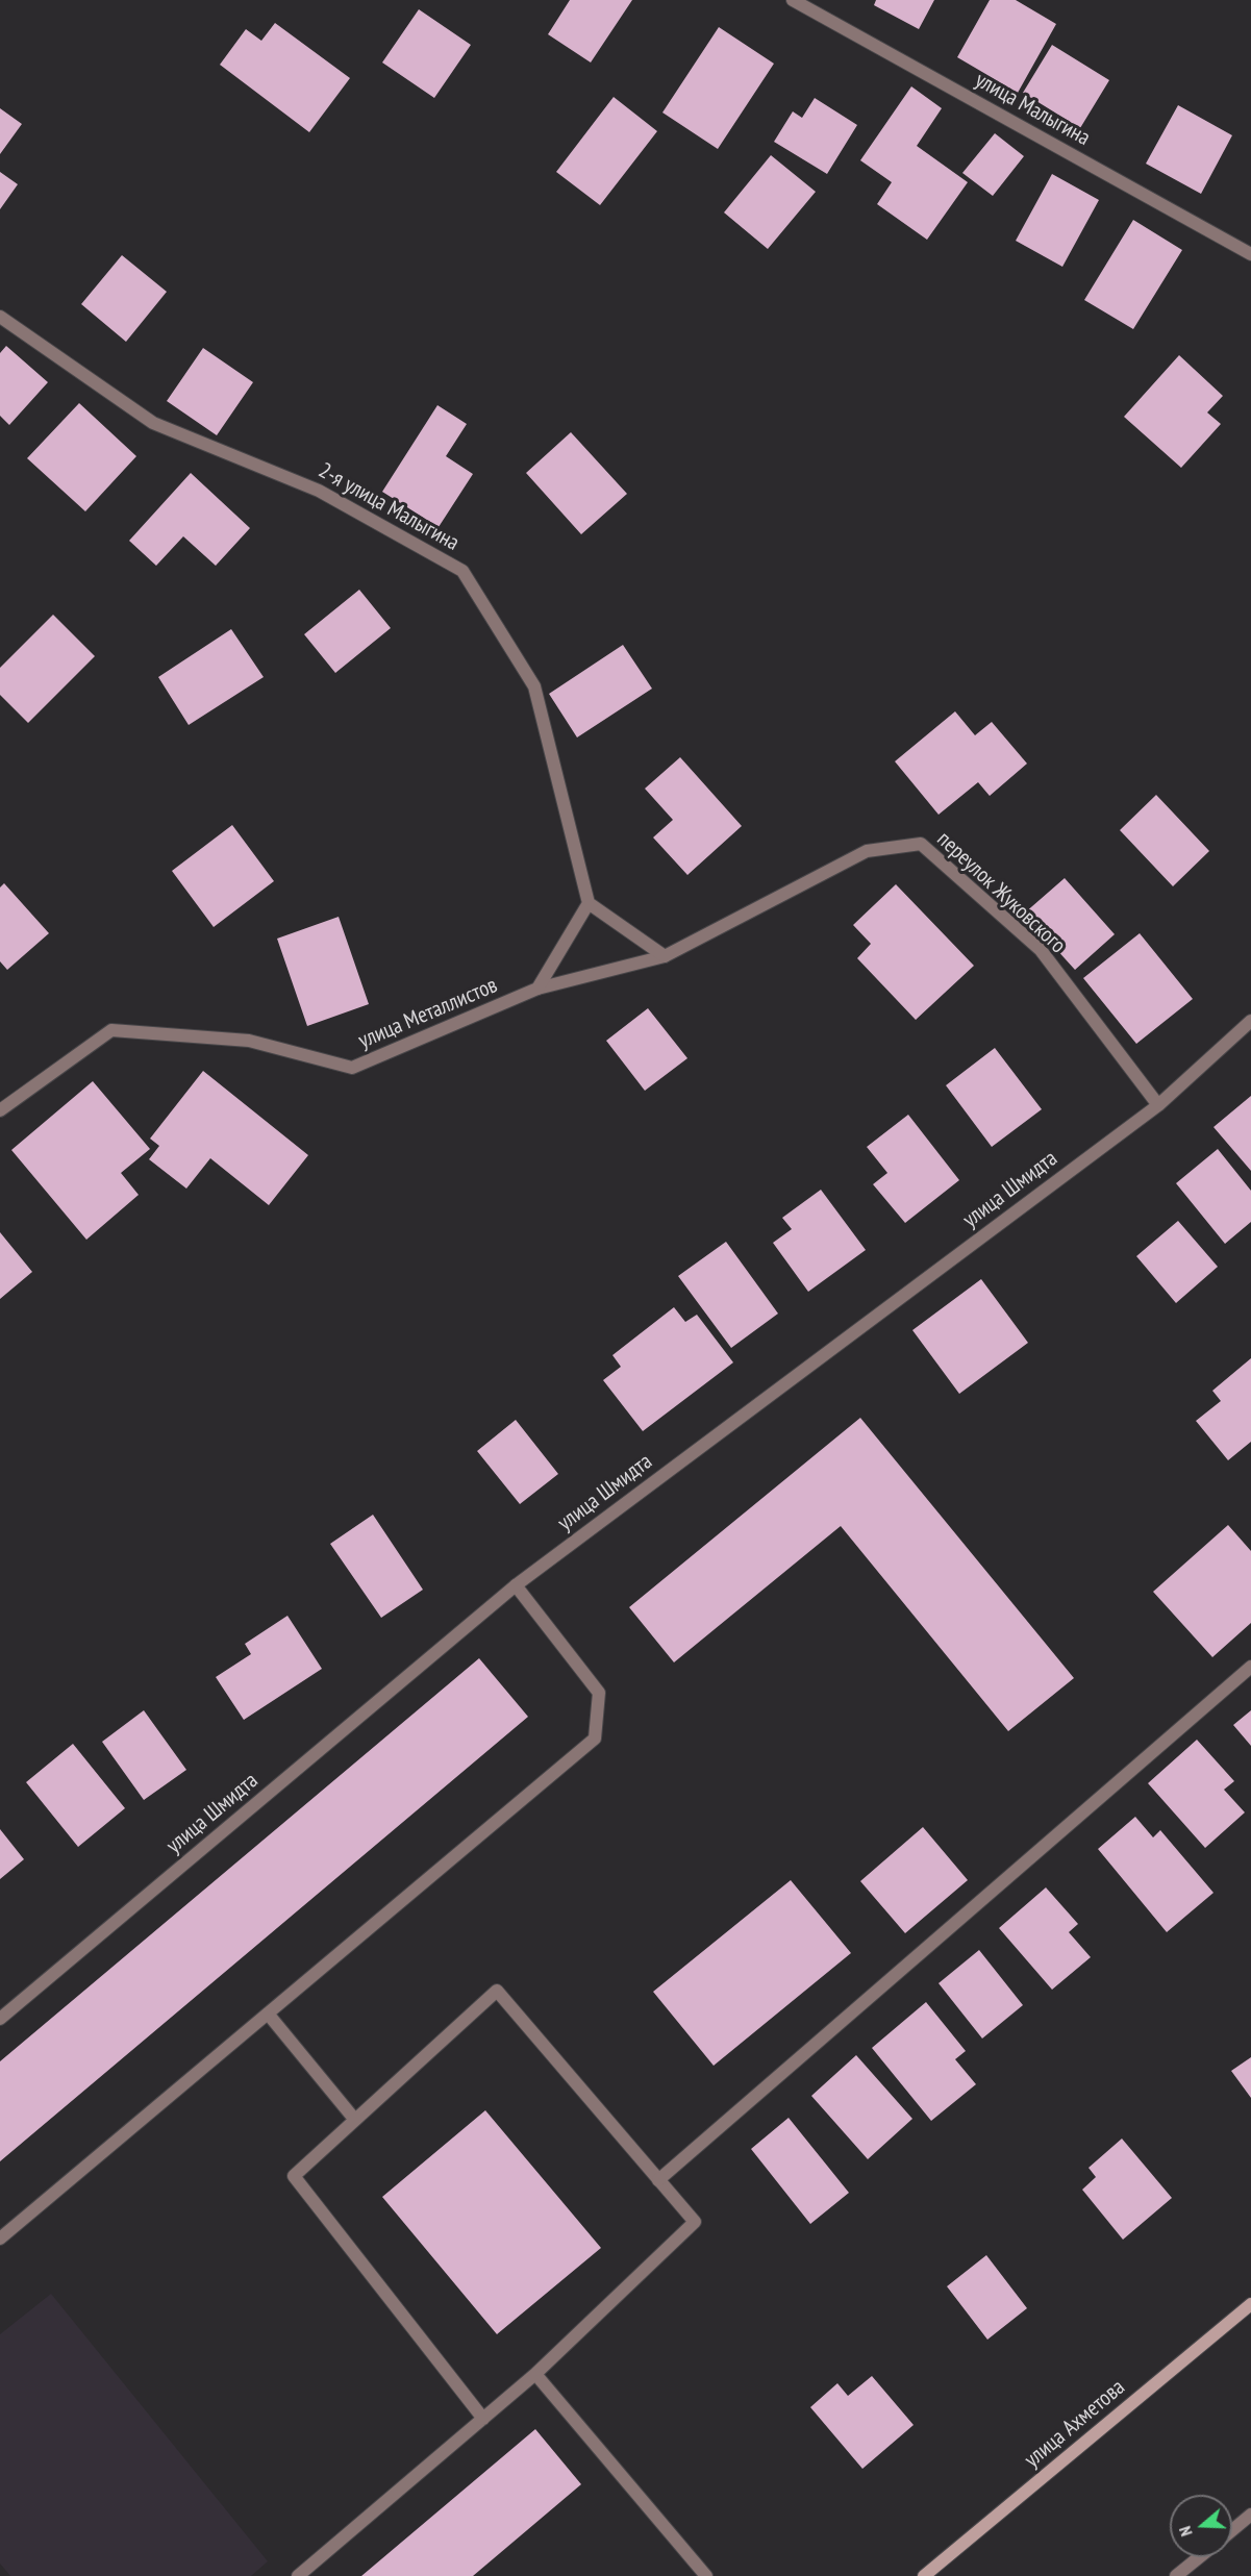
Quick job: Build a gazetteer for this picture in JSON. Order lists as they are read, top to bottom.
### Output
{
  "streets": {
    "main road": ["улица Ахметова"],
    "street": [
      "улица Малыгина",
      "2-я улица Малыгина",
      "переулок Жуковского",
      "улица Металлистов",
      "улица Шмидта"
    ]
  },
  "crossings": [
    ["переулок Жуковского", "улица Металлистов"],
    ["переулок Жуковского", "улица Шмидта"]
  ],
  "north": "left"
}
